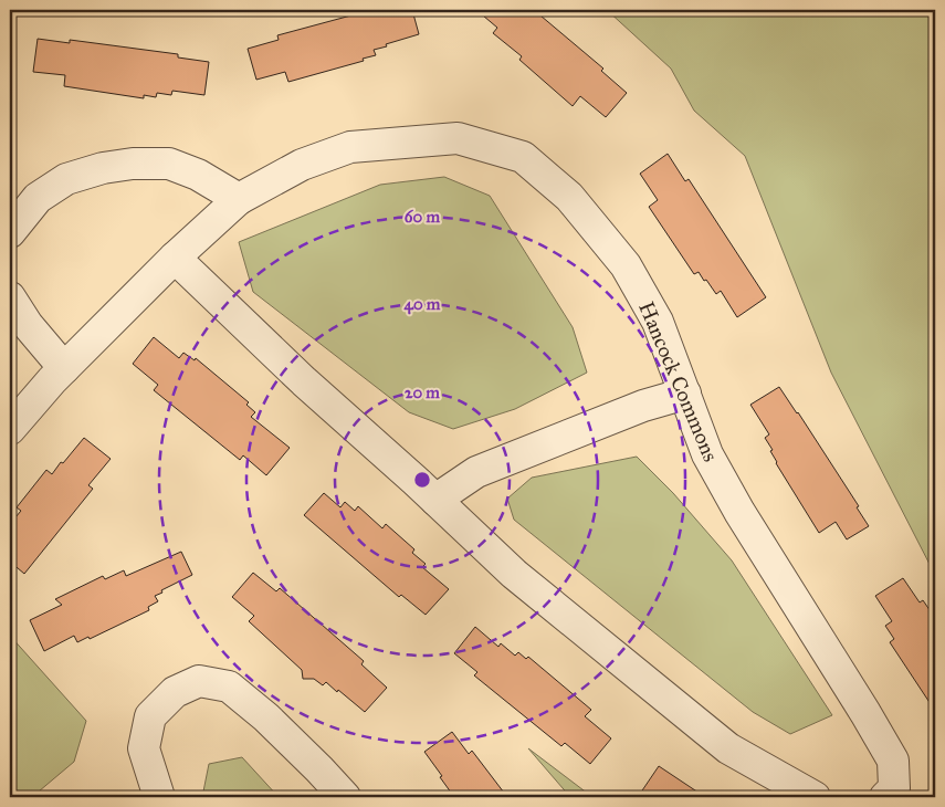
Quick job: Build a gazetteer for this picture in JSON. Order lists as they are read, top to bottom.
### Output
{
  "streets": {
    "street": ["Hancock Commons"]
  },
  "rings": ["60 m", "40 m", "20 m"]
}
